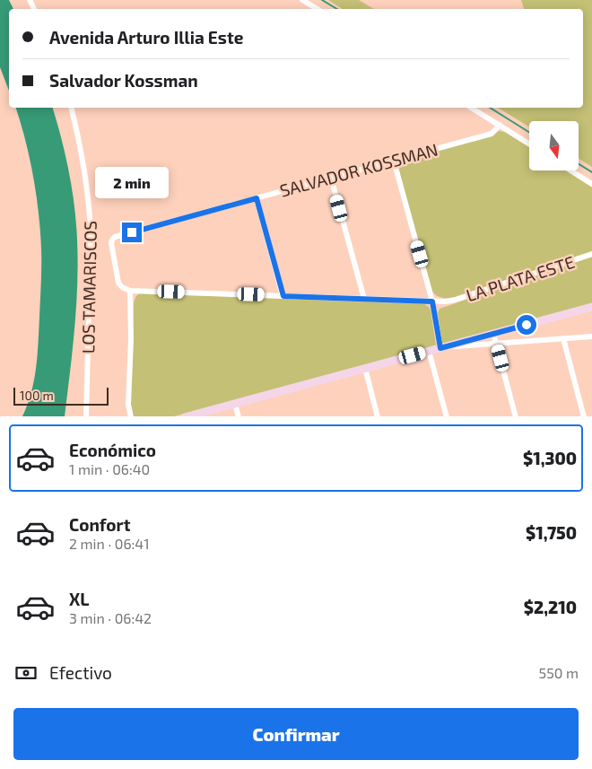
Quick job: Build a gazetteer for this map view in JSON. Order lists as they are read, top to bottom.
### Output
{
  "streets": {
    "street": ["SALVADOR KOSSMAN", "LA PLATA ESTE", "LOS TAMARISCOS"]
  },
  "crossings": [
    ["SALVADOR KOSSMAN", "LOS TAMARISCOS"],
    ["LA PLATA ESTE", "LOS TAMARISCOS"]
  ],
  "scale_bar": "100 m",
  "north": "bottom",
  "page": {
    "banner": ["Avenida Arturo Illia Este", "Salvador Kossman"],
    "bubble": "2 min",
    "scale": "100 m",
    "list": [
      {
        "name": "Económico",
        "note": "1 min · 06:40",
        "value": "$1,300"
      },
      {
        "name": "Confort",
        "note": "2 min · 06:41",
        "value": "$1,750"
      },
      {
        "name": "XL",
        "note": "3 min · 06:42",
        "value": "$2,210"
      }
    ],
    "pay": ["Efectivo", "550 m"],
    "buttons": "Confirmar"
  }
}
